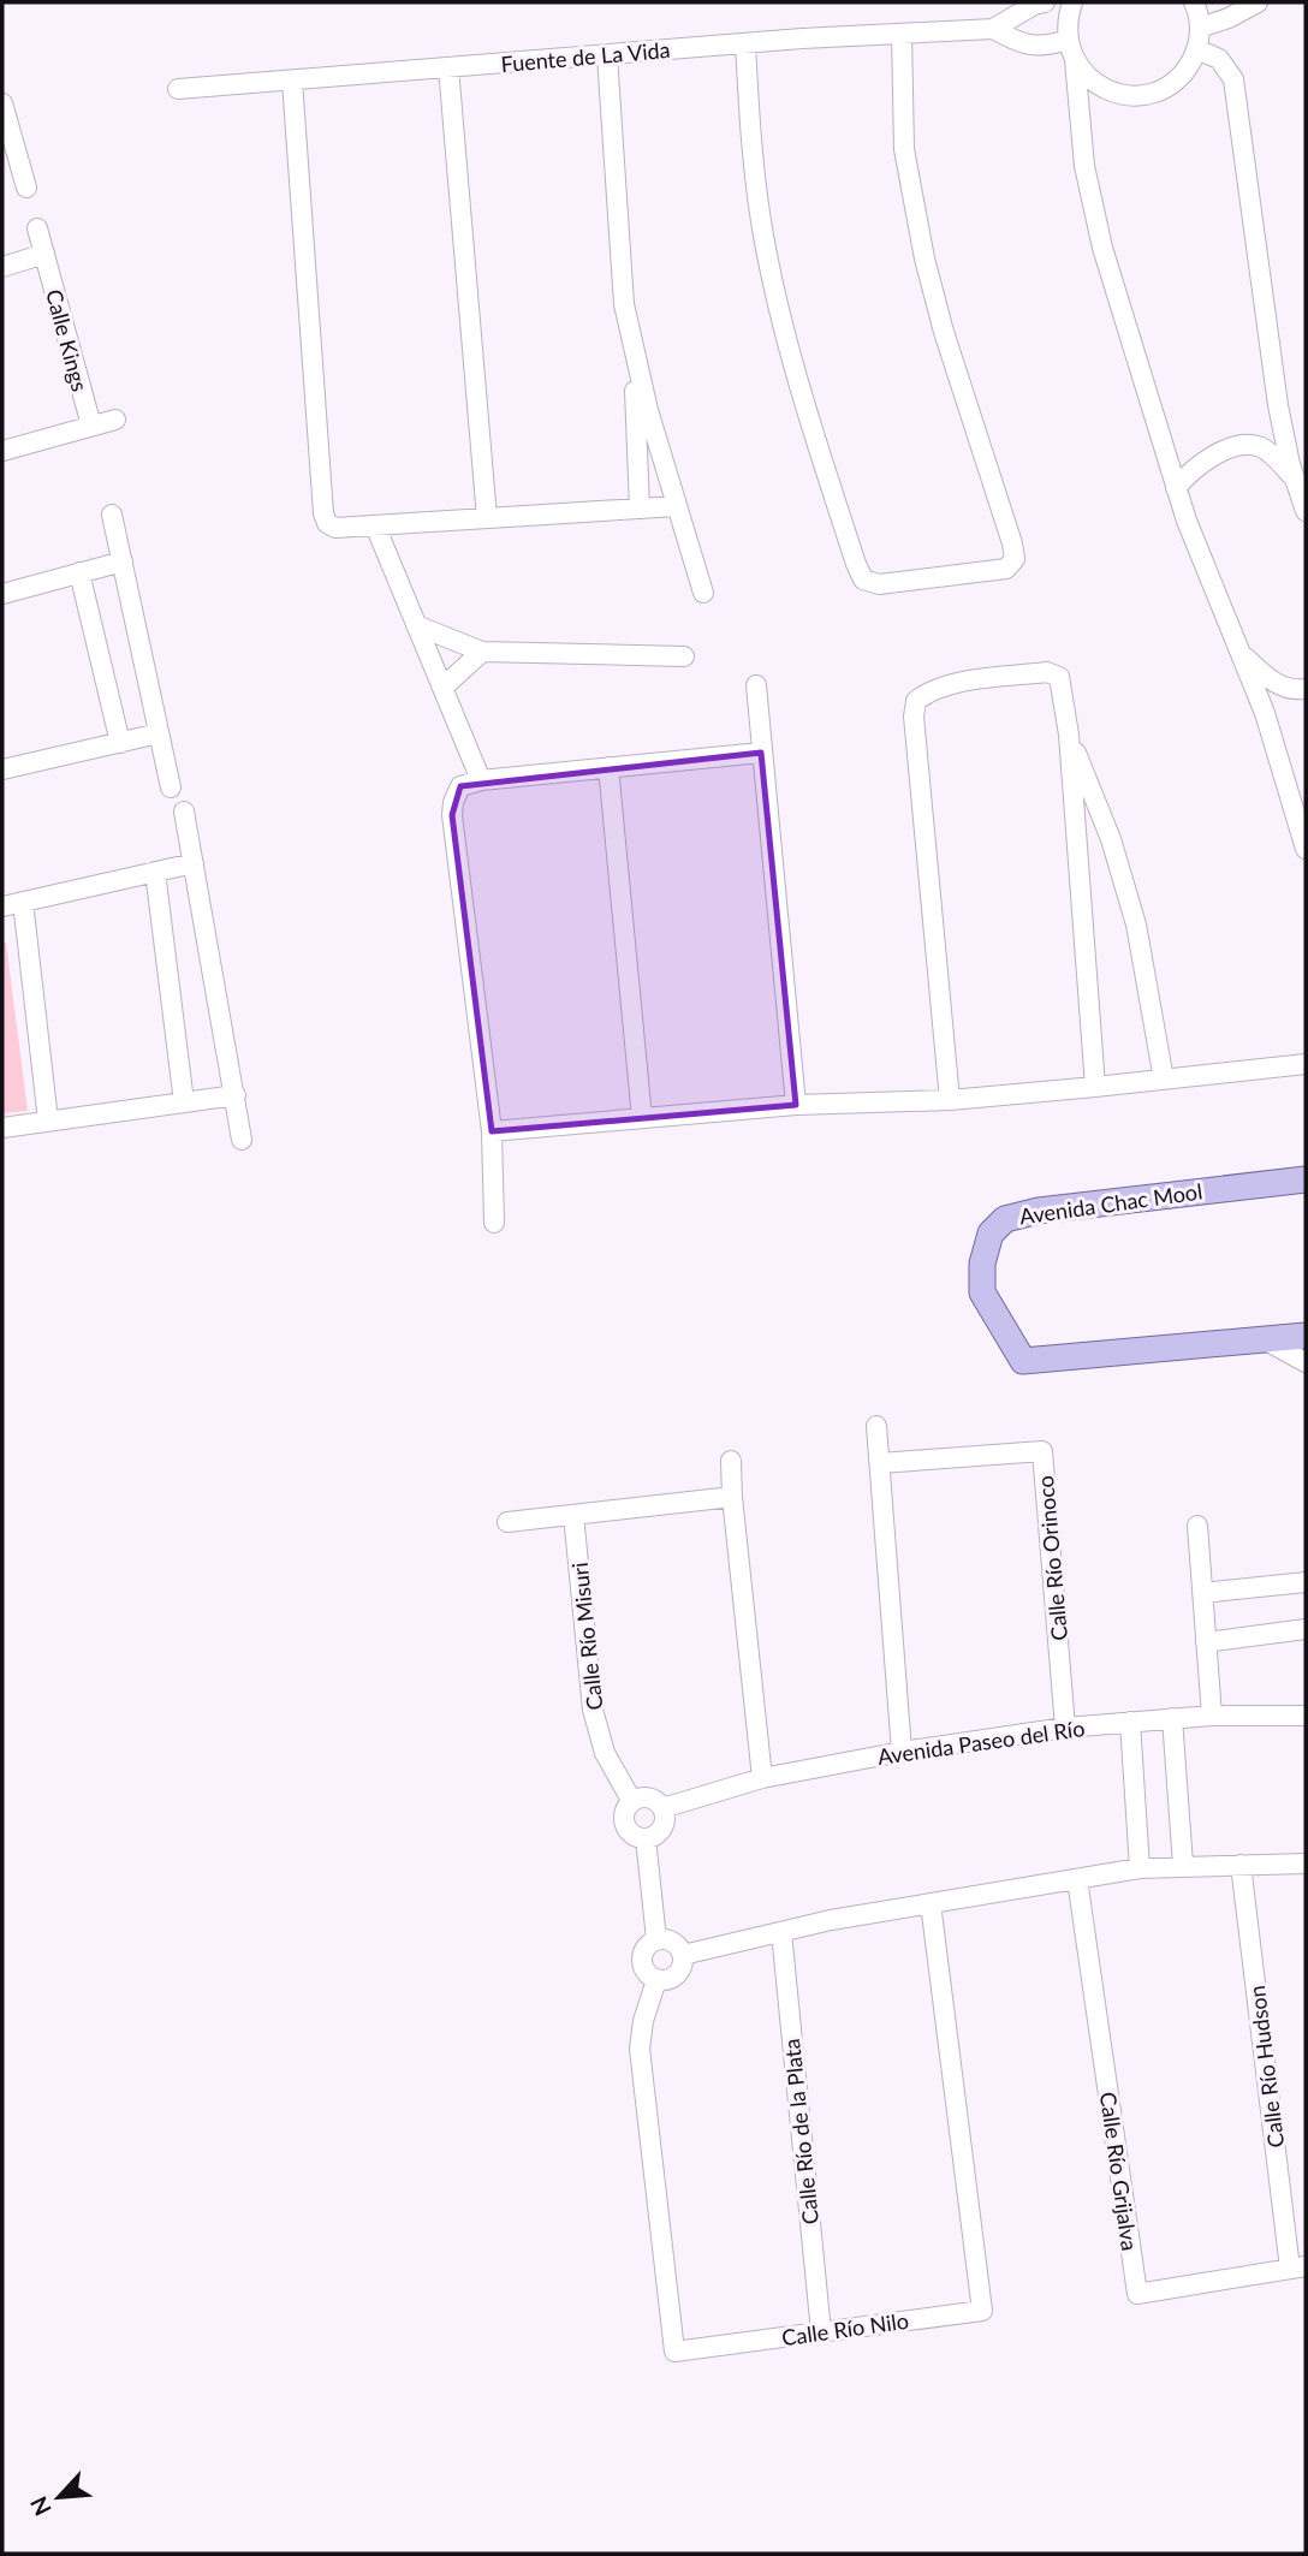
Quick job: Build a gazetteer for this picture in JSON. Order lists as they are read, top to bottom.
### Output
{
  "streets": {
    "main road": ["Avenida Chac Mool"],
    "street": [
      "Fuente de La Vida",
      "Calle Kings",
      "Calle Río Orinoco",
      "Calle Río Misuri",
      "Avenida Paseo del Río",
      "Calle Río Hudson",
      "Calle Río de la Plata",
      "Calle Río Grijalva",
      "Calle Río Nilo"
    ]
  },
  "crossings": [
    ["Calle Río Orinoco", "Avenida Paseo del Río"],
    ["Calle Río Misuri", "Avenida Paseo del Río"],
    ["Calle Río Hudson", "Calle Río Grijalva"],
    ["Calle Río de la Plata", "Calle Río Nilo"]
  ],
  "north": "bottom left"
}
